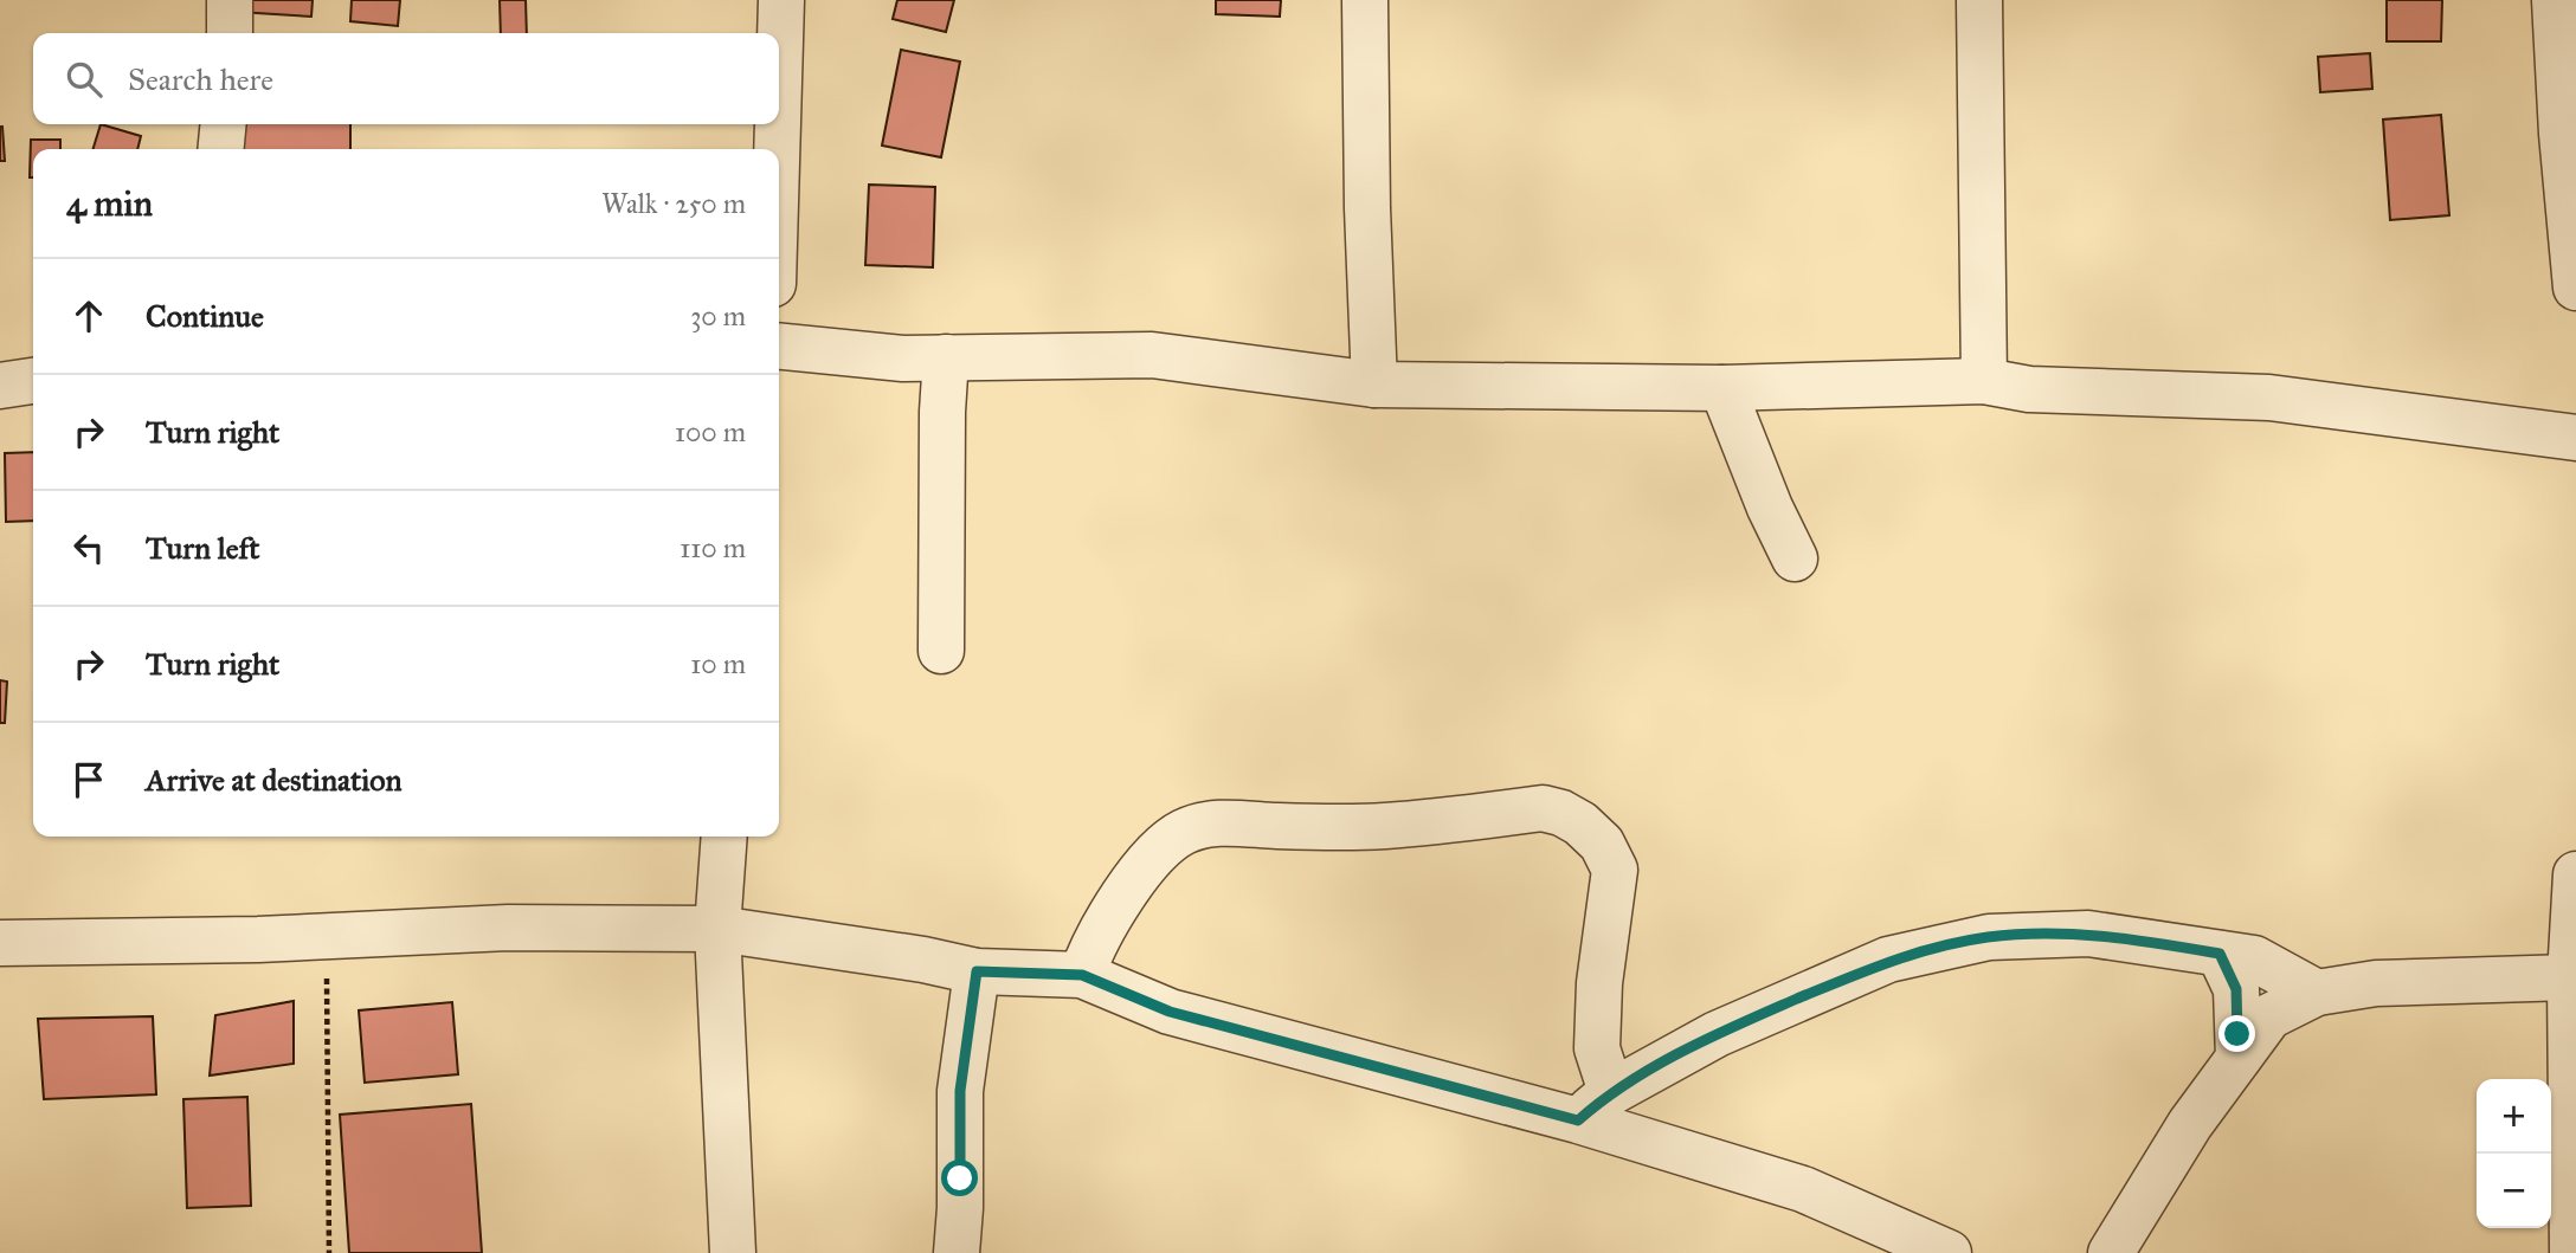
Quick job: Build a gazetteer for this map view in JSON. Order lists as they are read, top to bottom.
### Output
{
  "page": {
    "search": "Search here",
    "heading": ["4 min", "Walk · 250 m"],
    "list": [
      ["Continue", "30 m"],
      ["Turn right", "100 m"],
      ["Turn left", "110 m"],
      ["Turn right", "10 m"],
      "Arrive at destination"
    ],
    "map_buttons": ["+", "−"]
  }
}
